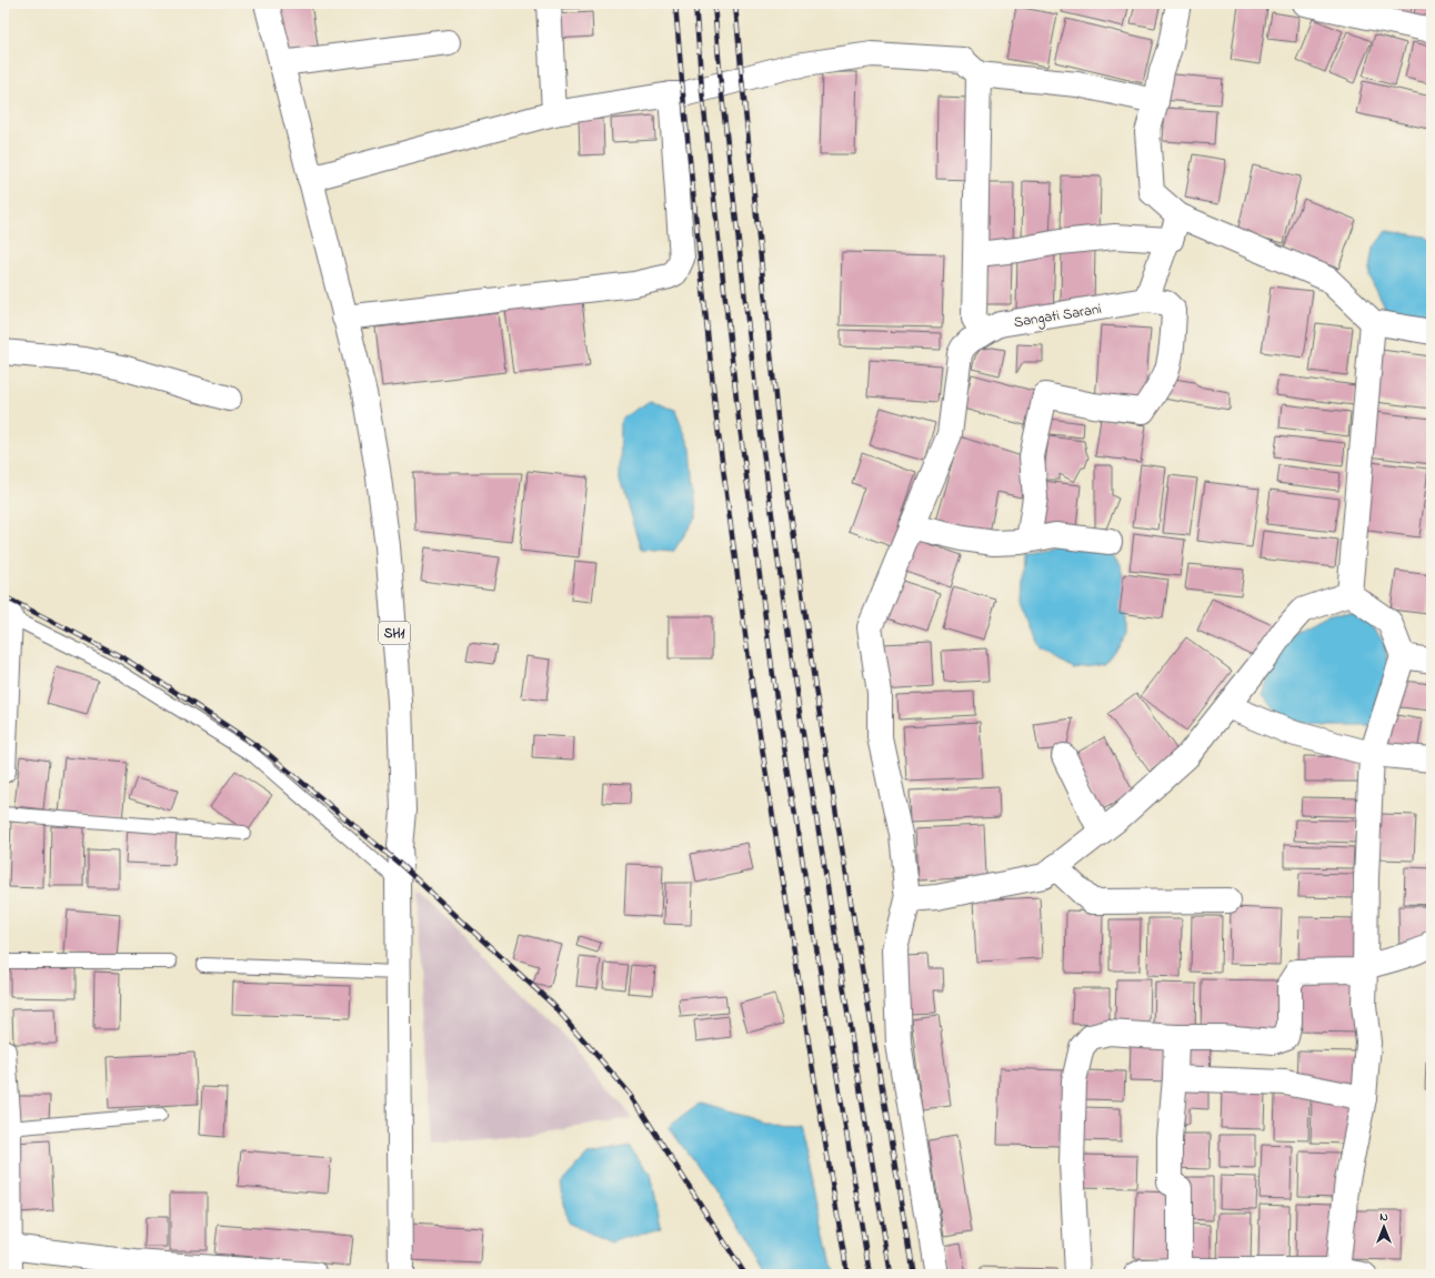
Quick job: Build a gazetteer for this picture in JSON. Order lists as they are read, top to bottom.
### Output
{
  "streets": {
    "street": ["Sangati Sarani", "SH1"]
  },
  "north": "top"
}
